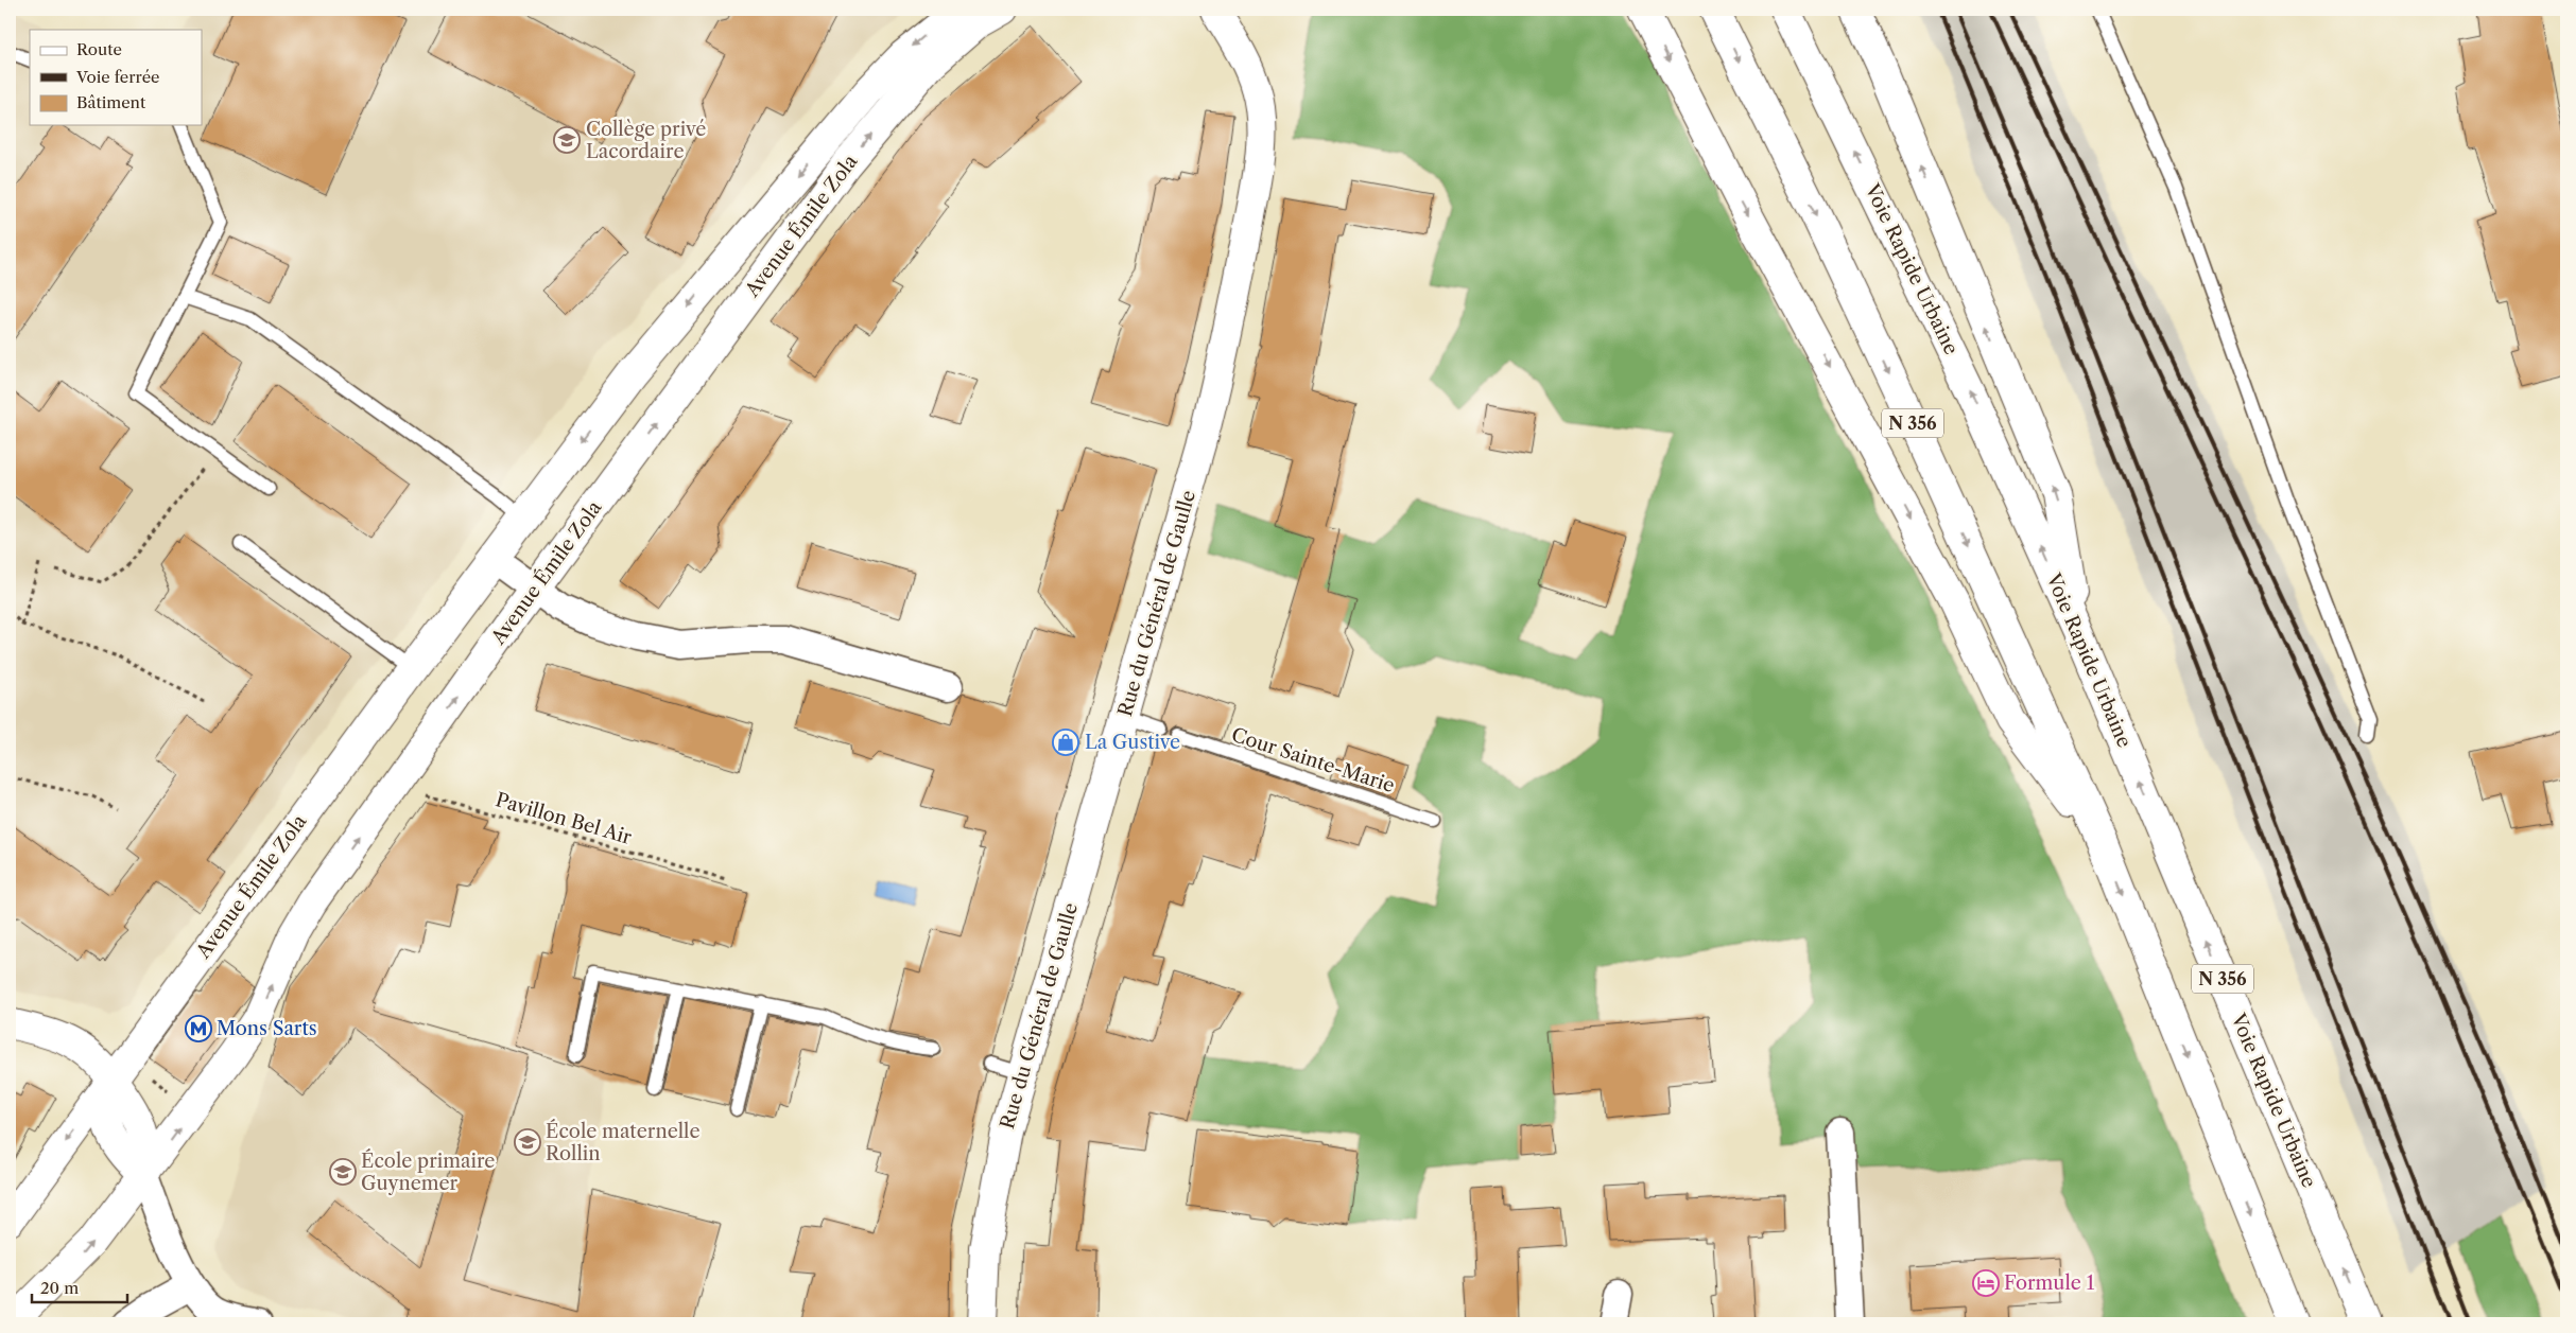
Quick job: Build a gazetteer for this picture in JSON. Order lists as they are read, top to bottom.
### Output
{
  "streets": {
    "main road": [
      "Avenue Émile Zola",
      "Voie Rapide Urbaine",
      "N 356",
      "Rue du Général de Gaulle"
    ],
    "lane": ["Cour Sainte-Marie"],
    "path": ["Pavillon Bel Air"]
  },
  "crossings": [
    ["Avenue Émile Zola", "Pavillon Bel Air"]
  ],
  "places": {
    "school or university": ["Collège privé Lacordaire", "École maternelle Rollin", "École primaire Guynemer"],
    "shop": ["La Gustive"],
    "metro station": ["Mons Sarts"],
    "hotel": ["Formule 1"]
  },
  "legend": ["Route", "Voie ferrée", "Bâtiment"],
  "scale_bar": "20 m"
}
